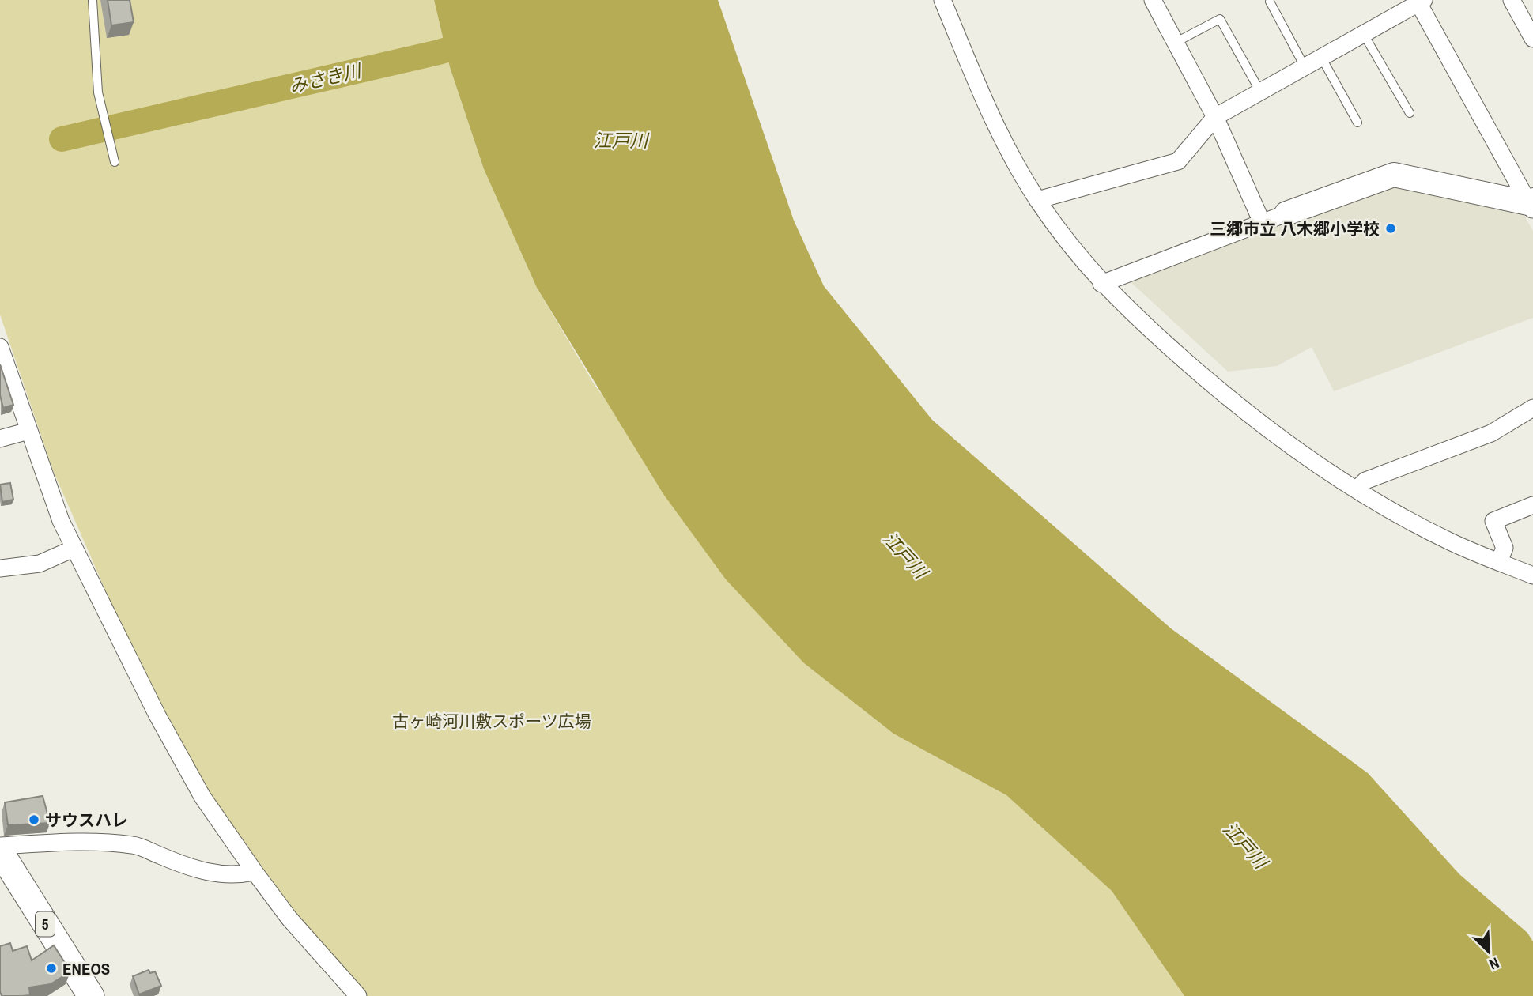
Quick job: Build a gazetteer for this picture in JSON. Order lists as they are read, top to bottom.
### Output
{
  "streets": {
    "main road": ["5"]
  },
  "water": ["みさき川", "江戸川"],
  "parks": ["古ヶ崎河川敷スポーツ広場"],
  "places": ["三郷市立 八木郷小学校", "サウスハレ", "ENEOS"],
  "north": "bottom right"
}
